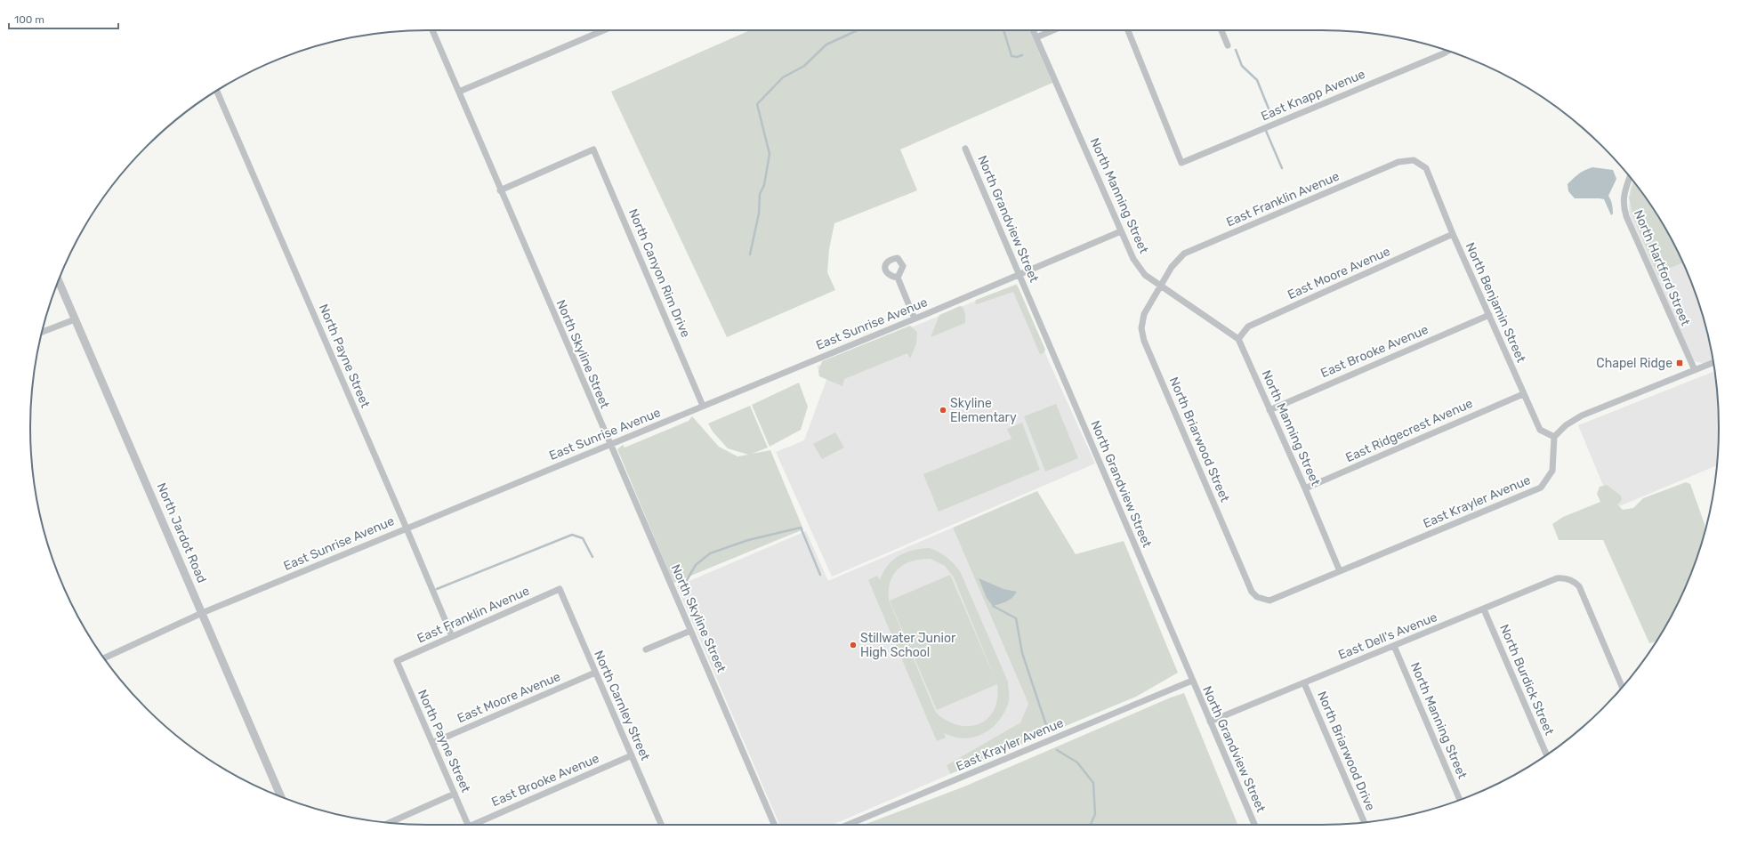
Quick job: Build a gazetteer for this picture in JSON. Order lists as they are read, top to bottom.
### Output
{
  "streets": {
    "street": [
      "East Knapp Avenue",
      "North Manning Street",
      "East Franklin Avenue",
      "North Grandview Street",
      "North Hartford Street",
      "North Canyon Rim Drive",
      "East Moore Avenue",
      "North Benjamin Street",
      "East Sunrise Avenue",
      "East Brooke Avenue",
      "North Skyline Street",
      "North Payne Street",
      "East Ridgecrest Avenue",
      "North Briarwood Street",
      "East Krayler Avenue",
      "North Jardot Road",
      "East Dell's Avenue",
      "North Burdick Street",
      "North Carnley Street",
      "North Briarwood Drive"
    ]
  },
  "crossings": [
    ["North Manning Street", "East Franklin Avenue"],
    ["North Manning Street", "East Moore Avenue"],
    ["North Manning Street", "East Sunrise Avenue"],
    ["North Manning Street", "East Brooke Avenue"],
    ["North Manning Street", "East Ridgecrest Avenue"],
    ["North Manning Street", "North Briarwood Street"],
    ["North Manning Street", "East Krayler Avenue"],
    ["North Manning Street", "East Dell's Avenue"],
    ["East Franklin Avenue", "North Benjamin Street"],
    ["East Franklin Avenue", "North Payne Street"],
    ["East Franklin Avenue", "North Briarwood Street"],
    ["East Franklin Avenue", "North Carnley Street"],
    ["North Grandview Street", "East Sunrise Avenue"],
    ["North Grandview Street", "East Krayler Avenue"],
    ["North Grandview Street", "East Dell's Avenue"],
    ["North Canyon Rim Drive", "East Sunrise Avenue"],
    ["North Canyon Rim Drive", "North Skyline Street"],
    ["East Moore Avenue", "North Benjamin Street"],
    ["East Moore Avenue", "North Payne Street"],
    ["East Moore Avenue", "North Carnley Street"],
    ["North Benjamin Street", "East Brooke Avenue"],
    ["North Benjamin Street", "East Ridgecrest Avenue"],
    ["North Benjamin Street", "East Krayler Avenue"],
    ["East Sunrise Avenue", "North Skyline Street"],
    ["East Sunrise Avenue", "North Payne Street"],
    ["East Sunrise Avenue", "North Jardot Road"],
    ["East Brooke Avenue", "North Carnley Street"],
    ["North Briarwood Street", "East Krayler Avenue"],
    ["East Dell's Avenue", "North Burdick Street"],
    ["East Dell's Avenue", "North Briarwood Drive"]
  ],
  "places": {
    "transit": ["Chapel Ridge"],
    "other": ["Skyline Elementary", "Stillwater Junior High School"]
  },
  "scale_bar": "100 m"
}
